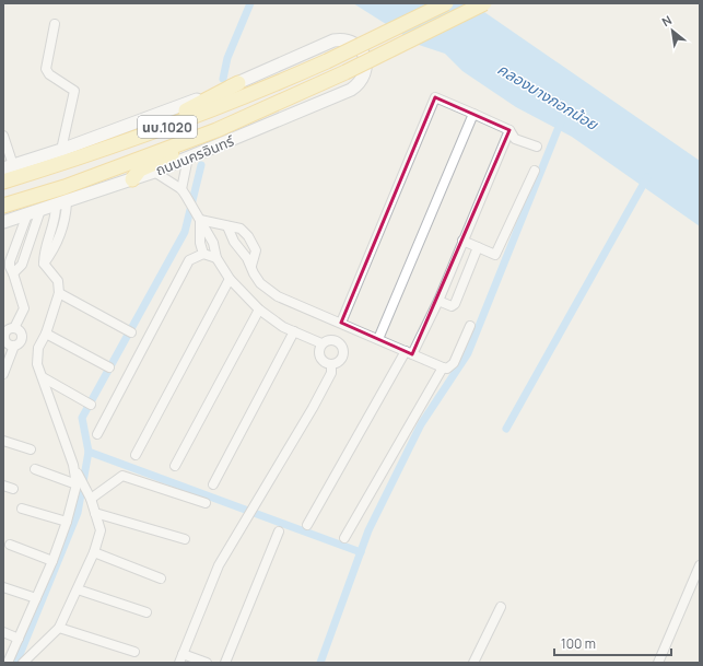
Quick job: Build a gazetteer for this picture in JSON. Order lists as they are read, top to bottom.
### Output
{
  "streets": {
    "main road": ["นบ.1020", "ถนนนครอินทร์"]
  },
  "water": ["คลองบางกอกน้อย"],
  "scale_bar": "100 m",
  "north": "top left"
}
